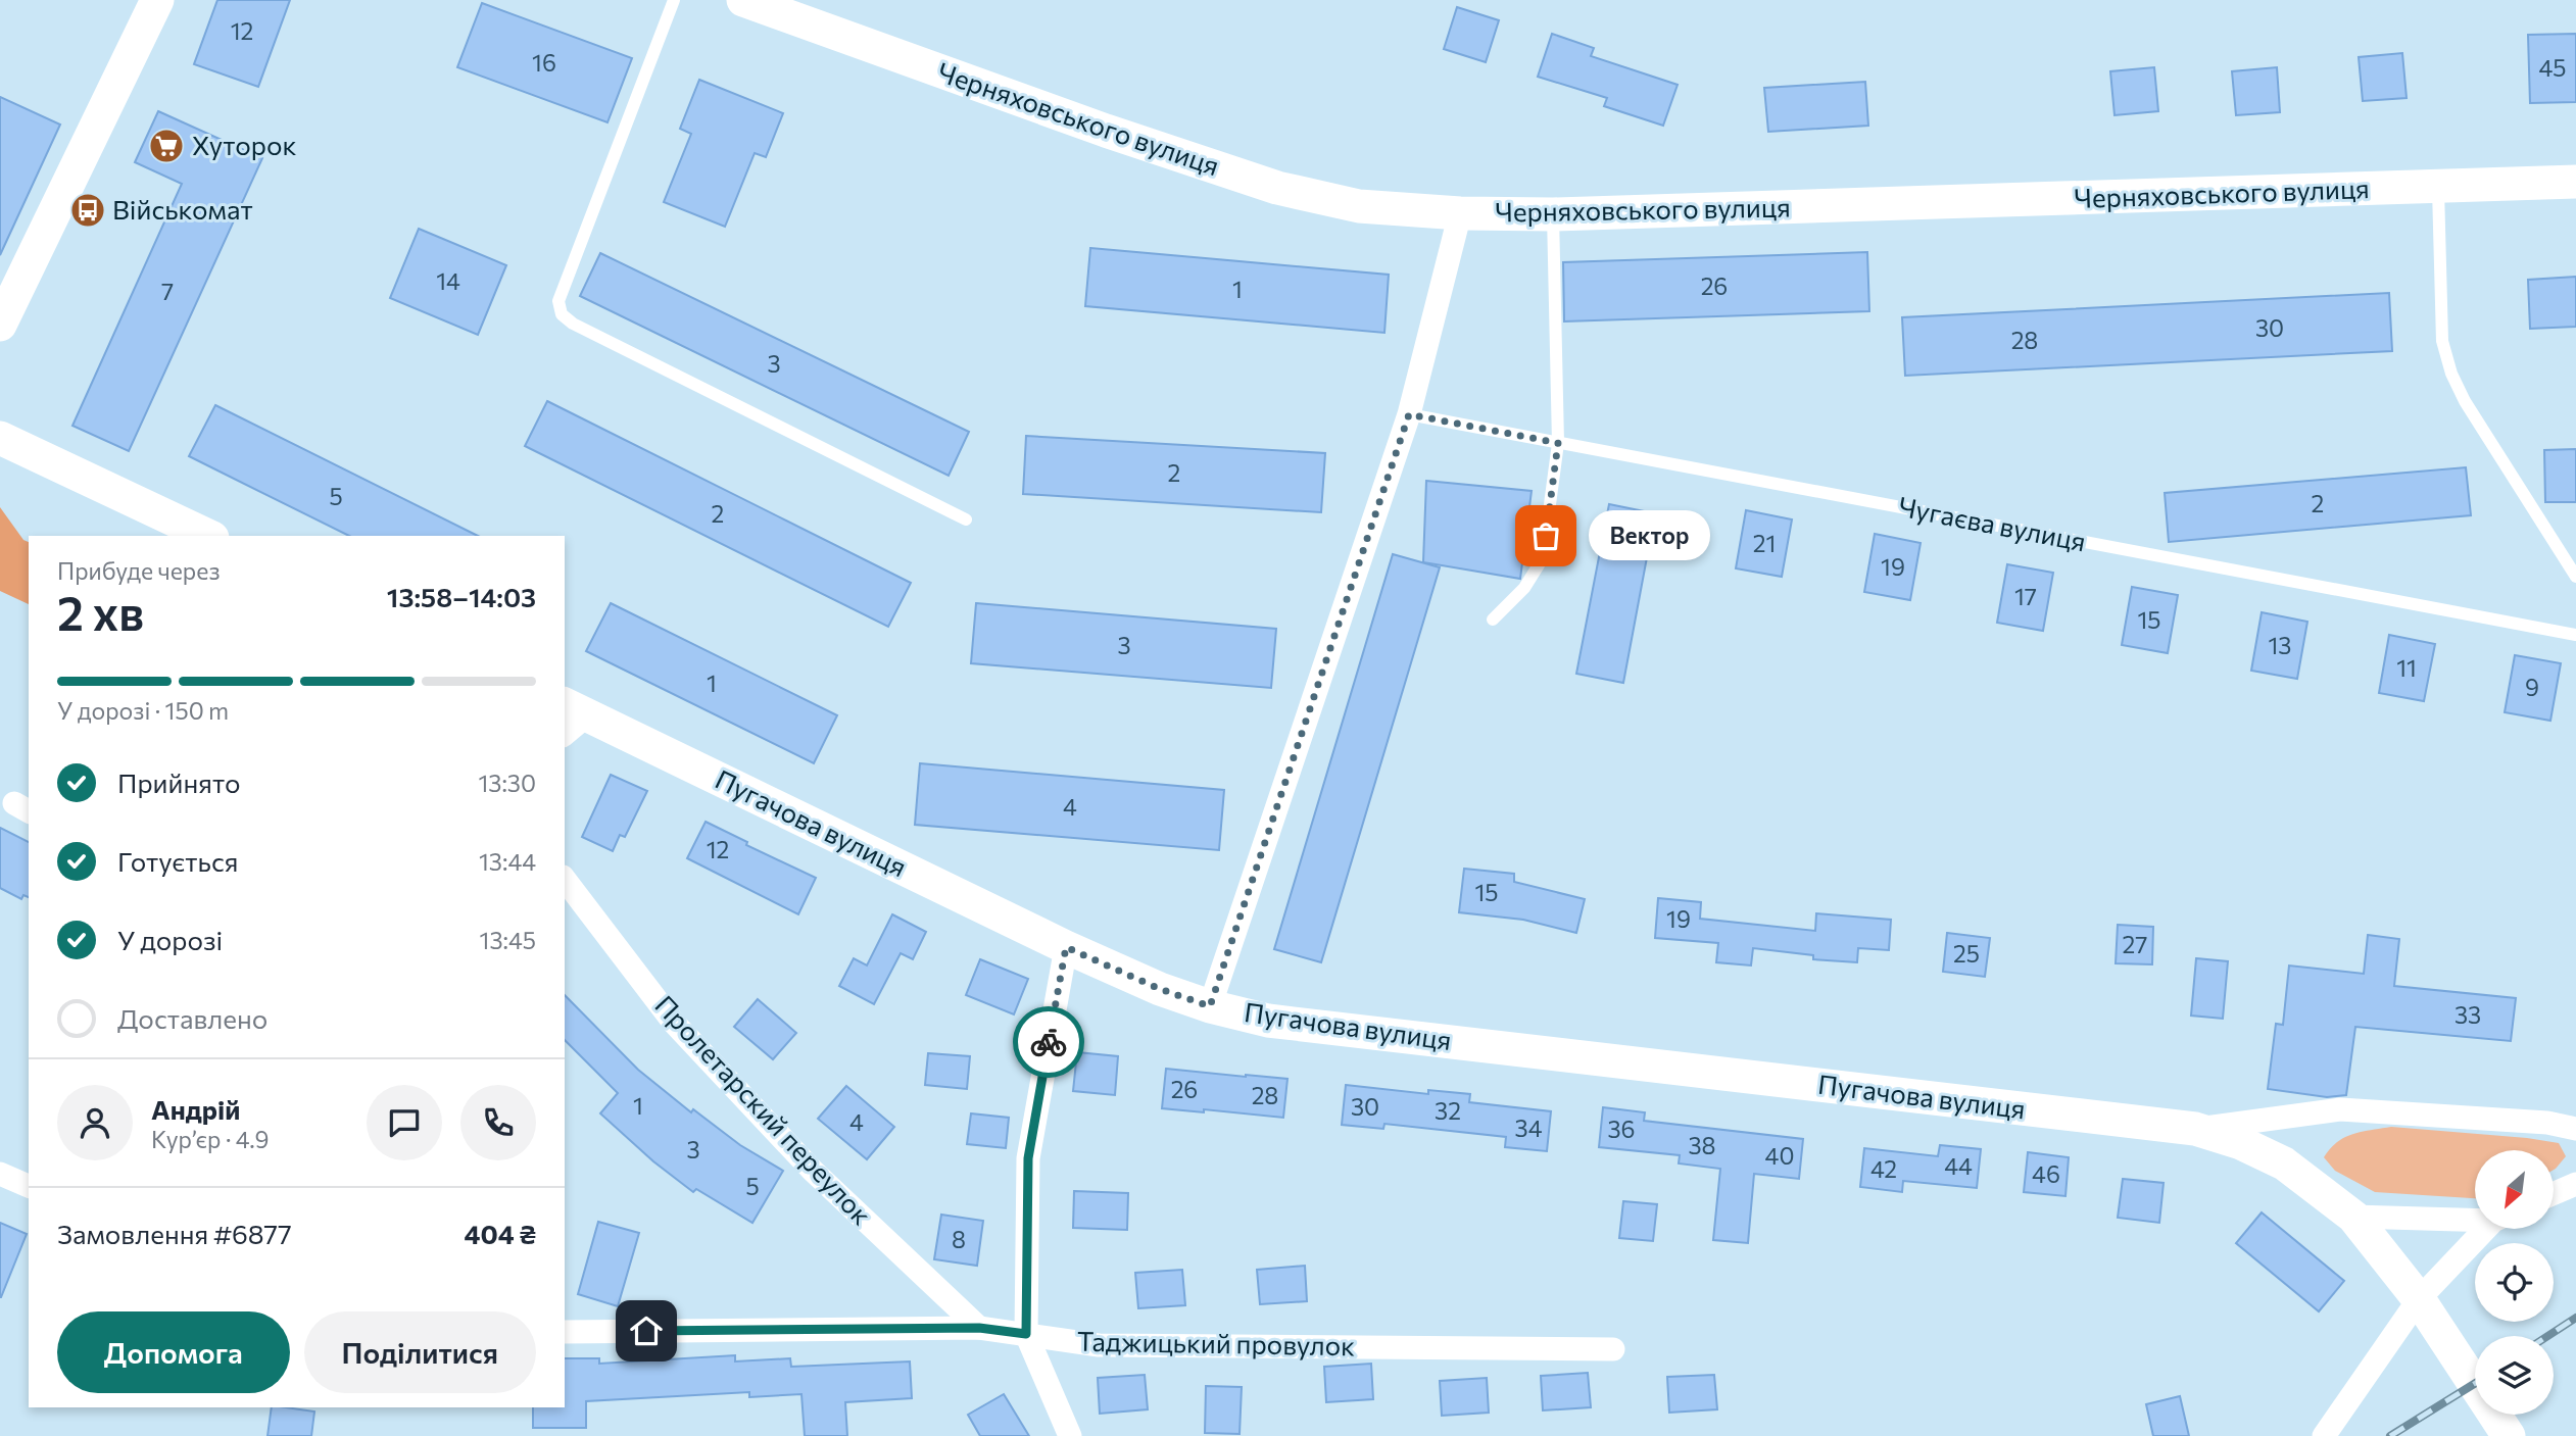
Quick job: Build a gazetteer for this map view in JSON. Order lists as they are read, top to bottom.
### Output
{
  "streets": {
    "street": [
      "Черняховського вулиця",
      "Пугачова вулиця",
      "Пролетарский переулок",
      "Таджицький провулок"
    ],
    "lane": ["Чугаєва вулиця"]
  },
  "crossings": [
    ["Пролетарский переулок", "Таджицький провулок"]
  ],
  "places": {
    "supermarket": ["Хуторок"],
    "bus stop": ["Військомат"],
    "other": ["Вектор"]
  },
  "house_numbers": [
    "12",
    "16",
    "45",
    "14",
    "26",
    "1",
    "7",
    "30",
    "28",
    "3",
    "2",
    "5",
    "2",
    "2",
    "21",
    "19",
    "17",
    "15",
    "3",
    "13",
    "11",
    "1",
    "9",
    "4",
    "12",
    "15",
    "19",
    "27",
    "25",
    "33",
    "26",
    "28",
    "1",
    "30",
    "32",
    "4",
    "34",
    "36",
    "38",
    "3",
    "40",
    "44",
    "42",
    "46",
    "5",
    "8"
  ],
  "north": "bottom left",
  "page": {
    "bubble": "Вектор",
    "heading": ["2 хв", "Прибуде через", "13:58–14:03"],
    "panel": [
      "Андрій",
      "Кур’єр · 4.9",
      "Замовлення #6877",
      "404 ₴"
    ],
    "bar": "У дорозі · 150 m",
    "list": [
      ["Прийнято", "13:30"],
      ["Готується", "13:44"],
      ["У дорозі", "13:45"],
      "Доставлено"
    ],
    "buttons": ["Допомога", "Поділитися"]
  }
}
